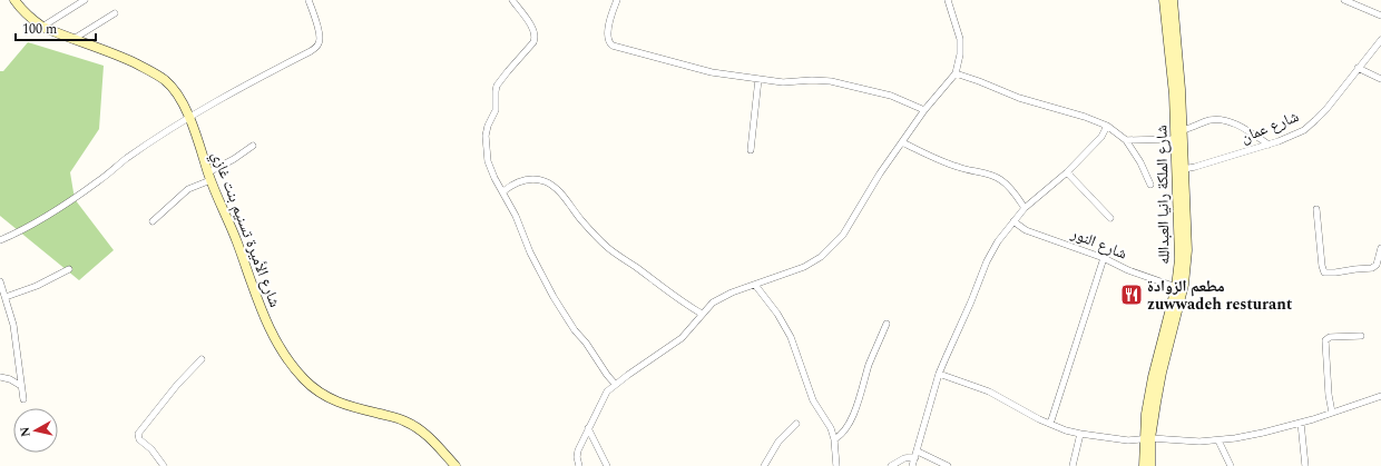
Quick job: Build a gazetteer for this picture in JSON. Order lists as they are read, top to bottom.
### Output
{
  "streets": {
    "main road": ["شارع الملكة رانيا العبدالله", "شارع الأميرة تسنيم بنت غازي"],
    "street": ["شارع عمان", "شارع النور"]
  },
  "crossings": [
    ["شارع عمان", "شارع الملكة رانيا العبدالله"],
    ["شارع الملكة رانيا العبدالله", "شارع النور"]
  ],
  "places": {
    "restaurant": ["مطعم الزوادة zuwwadeh resturant"]
  },
  "scale_bar": "100 m",
  "north": "left"
}
